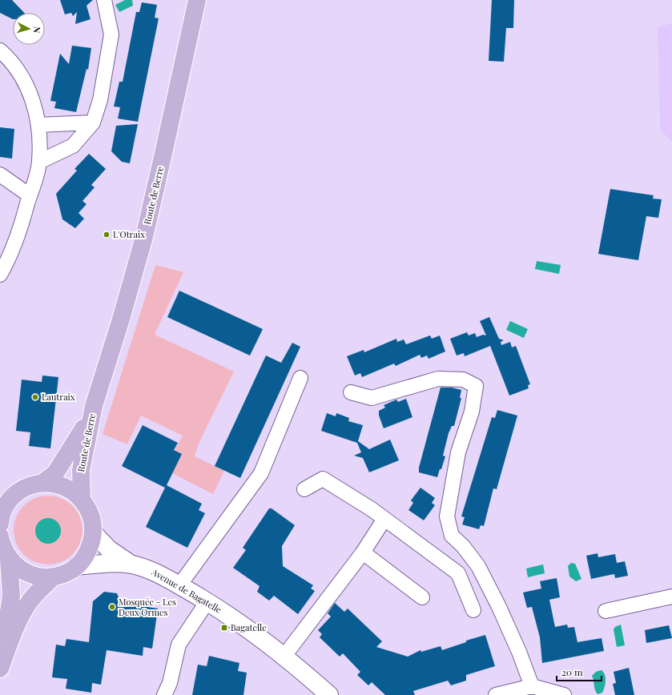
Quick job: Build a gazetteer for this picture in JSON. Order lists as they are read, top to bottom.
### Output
{
  "streets": {
    "main road": ["Route de Berre"],
    "street": ["Avenue de Bagatelle"]
  },
  "places": {
    "other": ["L'Otraix", "Lautraix", "Mosquée - Les Deux Ormes"],
    "transit": ["Bagatelle"]
  },
  "scale_bar": "20 m",
  "north": "right"
}
